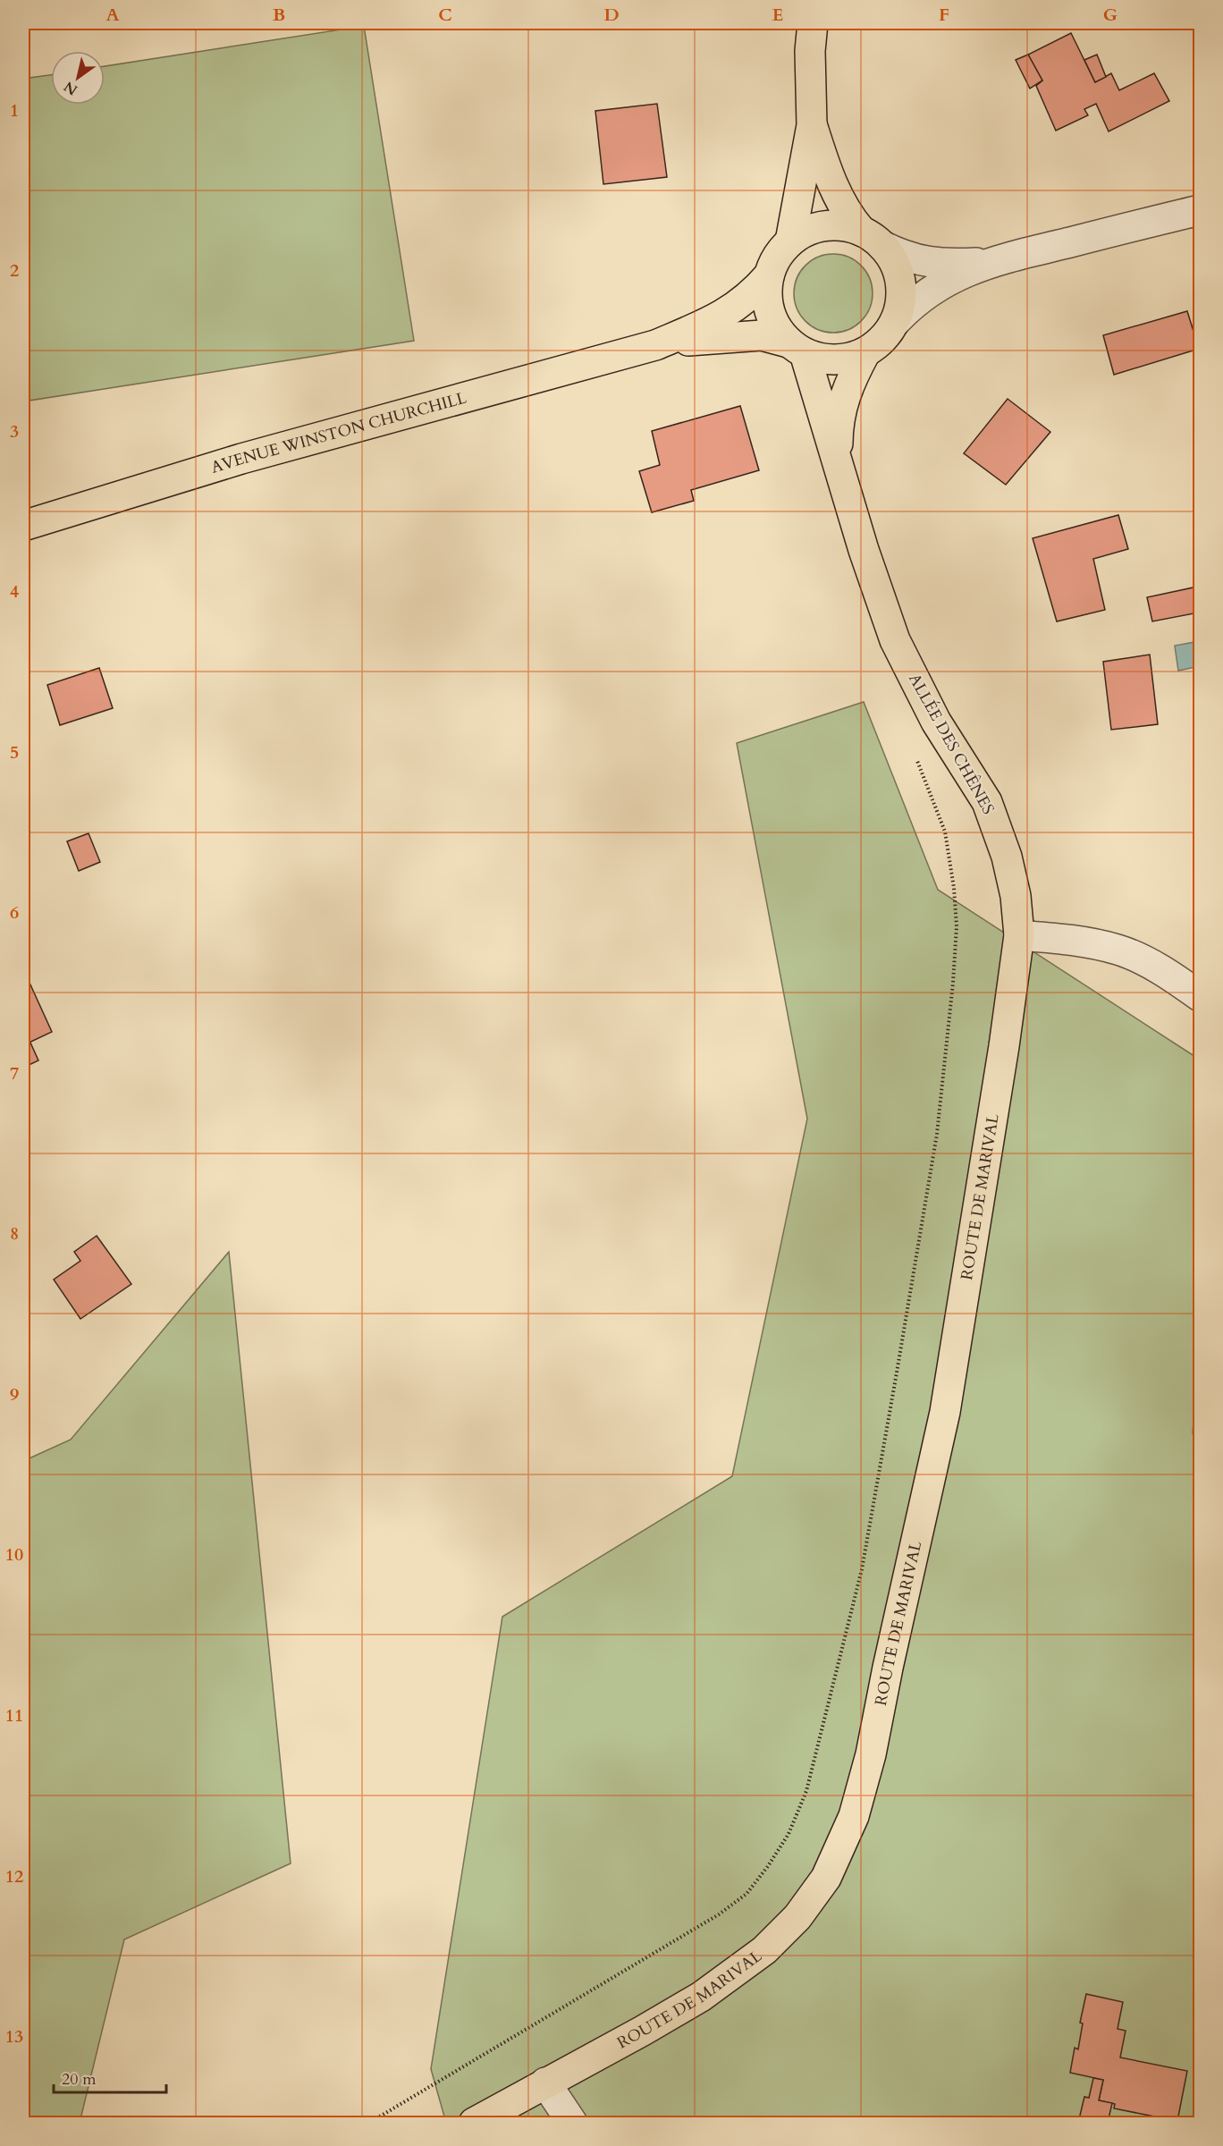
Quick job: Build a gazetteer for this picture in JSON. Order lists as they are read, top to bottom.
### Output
{
  "streets": {
    "main road": ["AVENUE WINSTON CHURCHILL", "ALLÉE DES CHÊNES", "ROUTE DE MARIVAL"]
  },
  "crossings": [
    ["AVENUE WINSTON CHURCHILL", "ALLÉE DES CHÊNES"],
    ["ALLÉE DES CHÊNES", "ROUTE DE MARIVAL"]
  ],
  "scale_bar": "20 m",
  "north": "bottom left",
  "grid": {
    "columns": [
      "A",
      "B",
      "C",
      "D",
      "E",
      "F",
      "G"
    ],
    "rows": [
      "1",
      "2",
      "3",
      "4",
      "5",
      "6",
      "7",
      "8",
      "9",
      "10",
      "11",
      "12",
      "13"
    ]
  }
}
